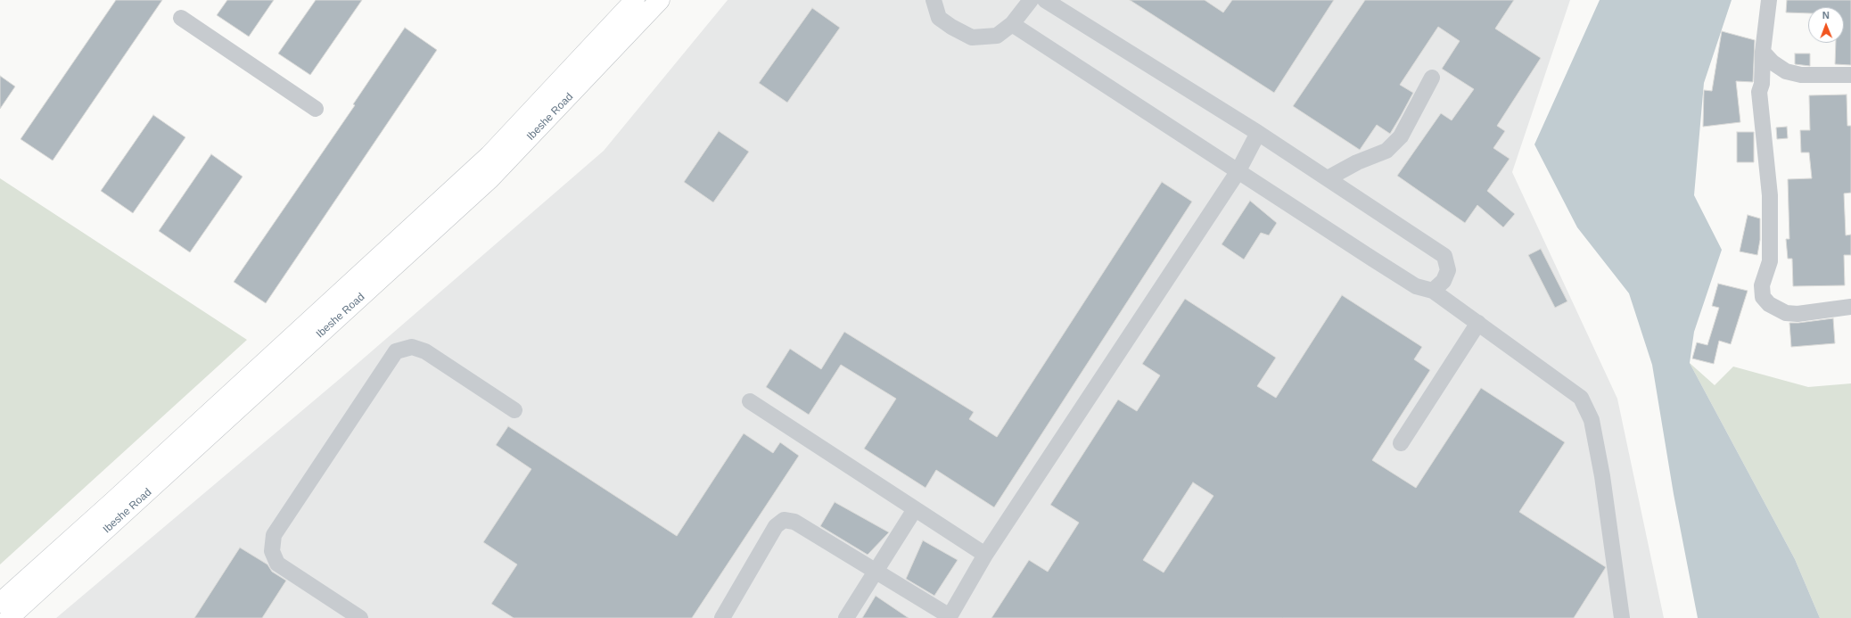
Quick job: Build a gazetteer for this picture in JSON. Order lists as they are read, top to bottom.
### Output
{
  "streets": {
    "main road": ["Ibeshe Road"]
  },
  "north": "top"
}
